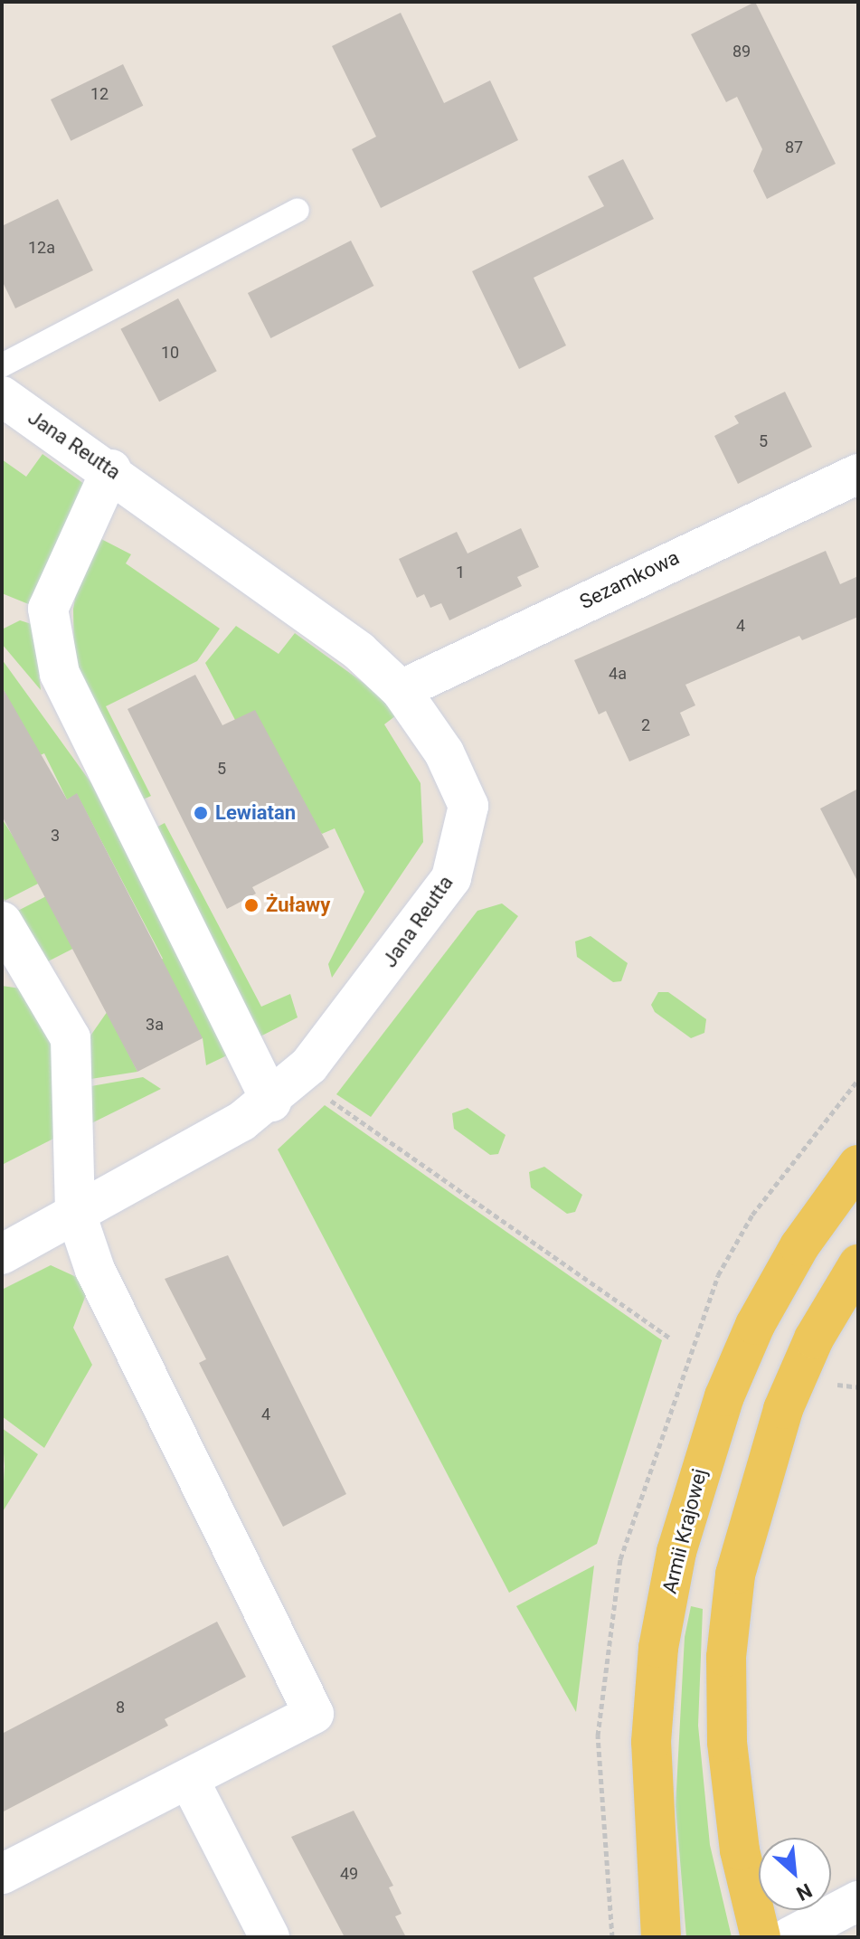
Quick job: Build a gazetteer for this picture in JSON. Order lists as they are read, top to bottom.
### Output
{
  "streets": {
    "main road": ["Armii Krajowej"],
    "street": ["Jana Reutta", "Sezamkowa"]
  },
  "crossings": [
    ["Jana Reutta", "Sezamkowa"]
  ],
  "places": ["Lewiatan", "Żuławy"],
  "house_numbers": [
    "89",
    "12",
    "87",
    "12a",
    "10",
    "5",
    "1",
    "4",
    "4a",
    "2",
    "5",
    "3",
    "3a",
    "4",
    "8",
    "49"
  ],
  "north": "bottom right"
}
